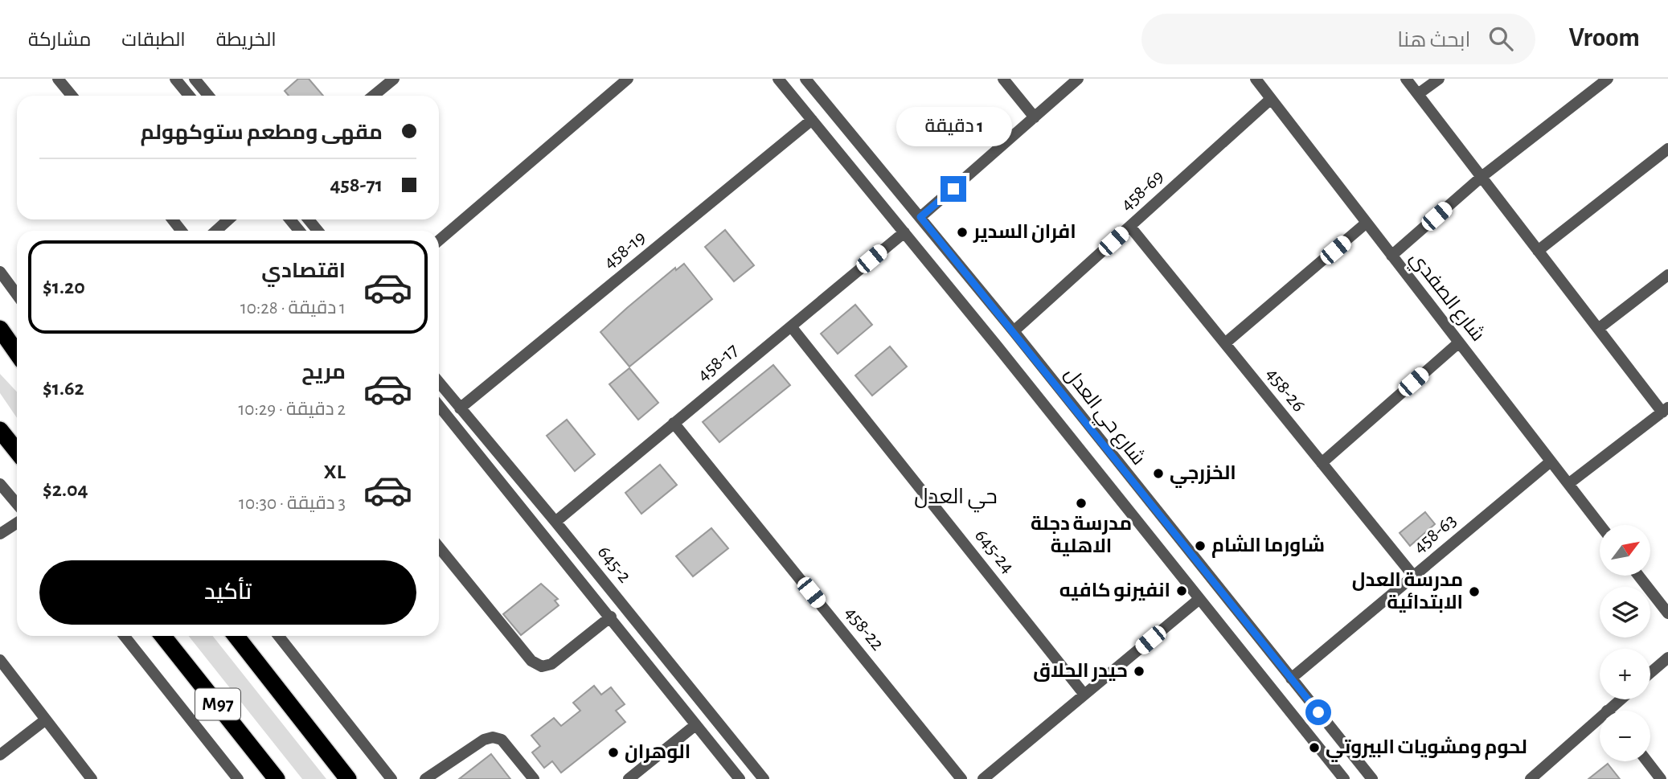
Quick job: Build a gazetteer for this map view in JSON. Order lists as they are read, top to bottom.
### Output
{
  "streets": {
    "highway": ["M97"],
    "street": [
      "458-69",
      "458-19",
      "شارع الصفدي",
      "458-17",
      "458-26",
      "شارع حي العدل",
      "458-63",
      "645-24",
      "645-2",
      "458-22"
    ]
  },
  "crossings": [
    ["458-69", "شارع الصفدي"],
    ["458-69", "458-26"],
    ["458-69", "شارع حي العدل"],
    ["458-19", "شارع حي العدل"],
    ["458-19", "645-2"],
    ["شارع الصفدي", "458-63"],
    ["458-17", "شارع حي العدل"],
    ["458-17", "645-24"],
    ["458-17", "645-2"],
    ["458-17", "458-22"],
    ["458-26", "458-63"],
    ["شارع حي العدل", "458-63"]
  ],
  "districts": ["حي العدل"],
  "places": [
    "افران السدير",
    "الخزرجي",
    "مدرسة دجلة الاهلية",
    "شاورما الشام",
    "انفيرنو كافيه",
    "مدرسة العدل الابتدائية",
    "حيدر الحلاق",
    "لحوم ومشويات البيروتي",
    "الوهران"
  ],
  "north": "top right",
  "page": {
    "header": "Vroom",
    "search": "ابحث هنا",
    "nav": ["الخريطة", "الطبقات", "مشاركة"],
    "banner": ["مقهى ومطعم ستوكهولم", "458-71"],
    "bubble": "1 دقيقة",
    "list": [
      {
        "name": "اقتصادي",
        "note": "1 دقيقة · 10:28",
        "value": "$1.20"
      },
      {
        "name": "مريح",
        "note": "2 دقيقة · 10:29",
        "value": "$1.62"
      },
      {
        "name": "XL",
        "note": "3 دقيقة · 10:30",
        "value": "$2.04"
      }
    ],
    "map_buttons": ["+", "−"],
    "buttons": "تأكيد"
  }
}
